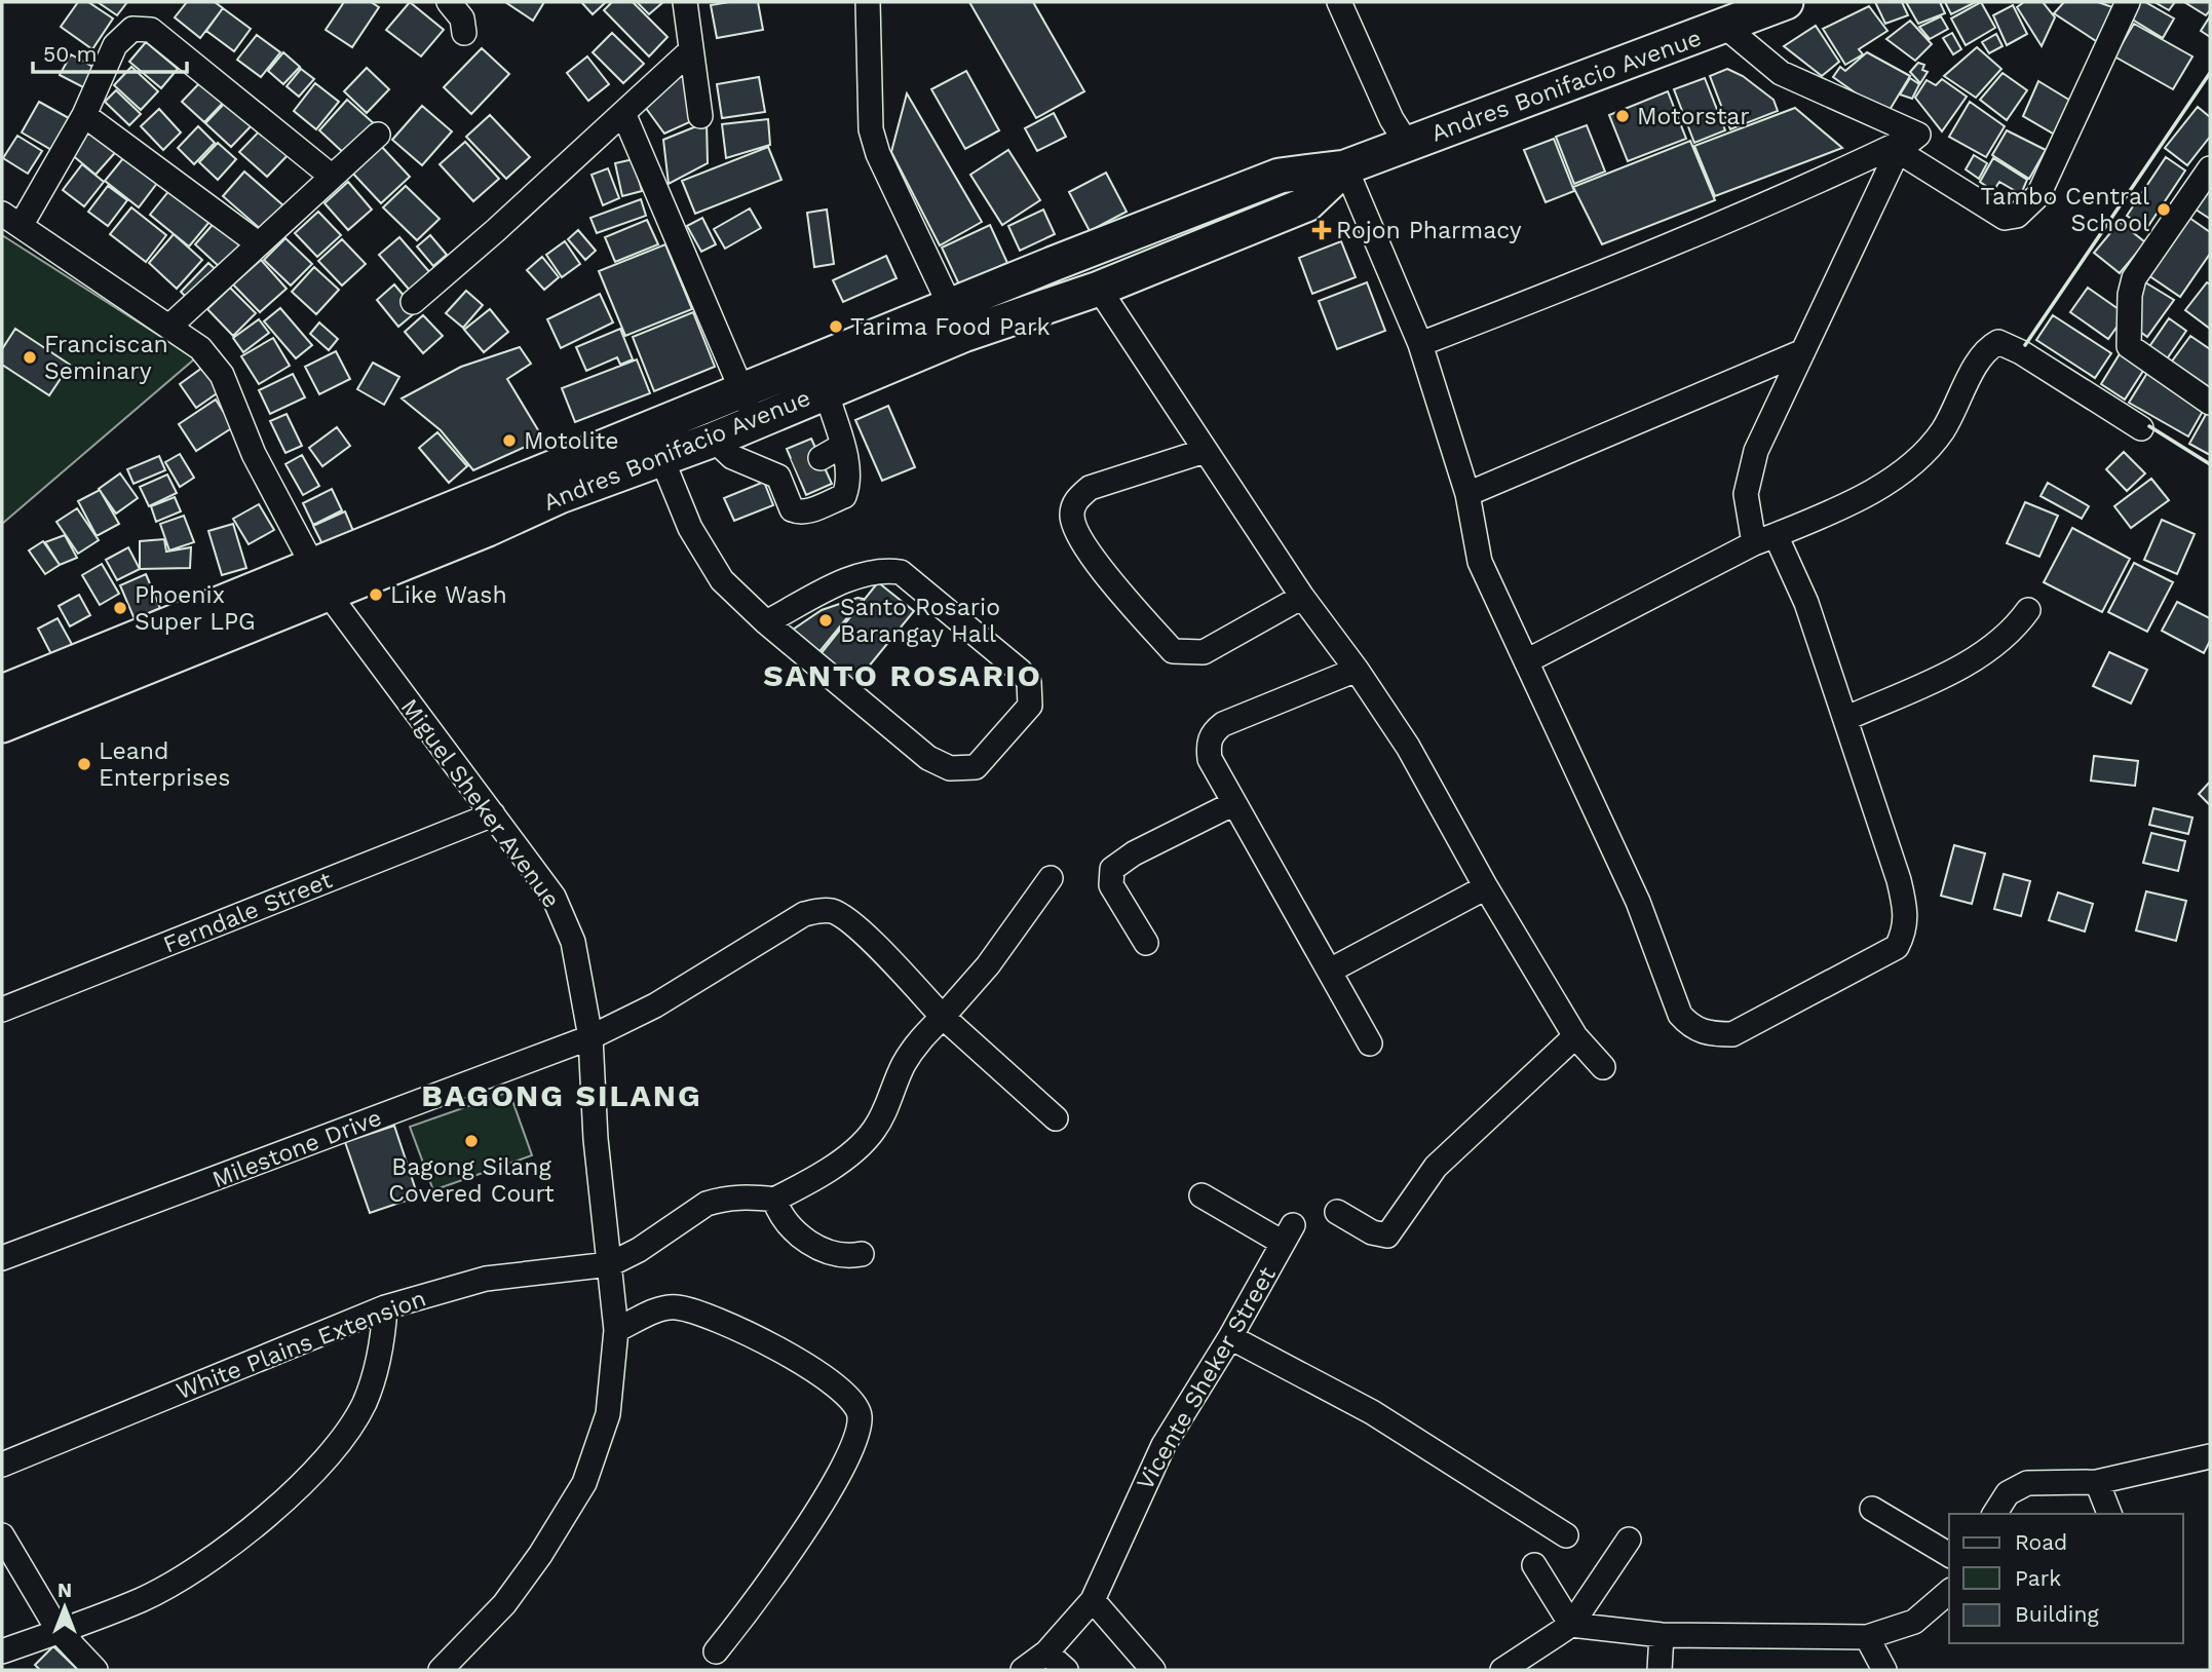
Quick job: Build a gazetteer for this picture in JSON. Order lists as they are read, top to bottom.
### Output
{
  "streets": {
    "highway": ["Andres Bonifacio Avenue"],
    "street": [
      "Miguel Sheker Avenue",
      "Ferndale Street",
      "Milestone Drive",
      "White Plains Extension",
      "Vicente Sheker Street"
    ]
  },
  "crossings": [
    ["Andres Bonifacio Avenue", "Miguel Sheker Avenue"],
    ["Miguel Sheker Avenue", "Ferndale Street"],
    ["Miguel Sheker Avenue", "Milestone Drive"],
    ["Miguel Sheker Avenue", "White Plains Extension"]
  ],
  "districts": ["SANTO ROSARIO", "BAGONG SILANG"],
  "places": {
    "other": [
      "Motorstar",
      "Tambo Central School",
      "Tarima Food Park",
      "Franciscan Seminary",
      "Motolite",
      "Like Wash",
      "Phoenix Super LPG",
      "Santo Rosario Barangay Hall",
      "Leand Enterprises",
      "Bagong Silang Covered Court"
    ],
    "health": ["Rojon Pharmacy"]
  },
  "legend": ["Road", "Park", "Building"],
  "scale_bar": "50 m",
  "north": "top"
}
